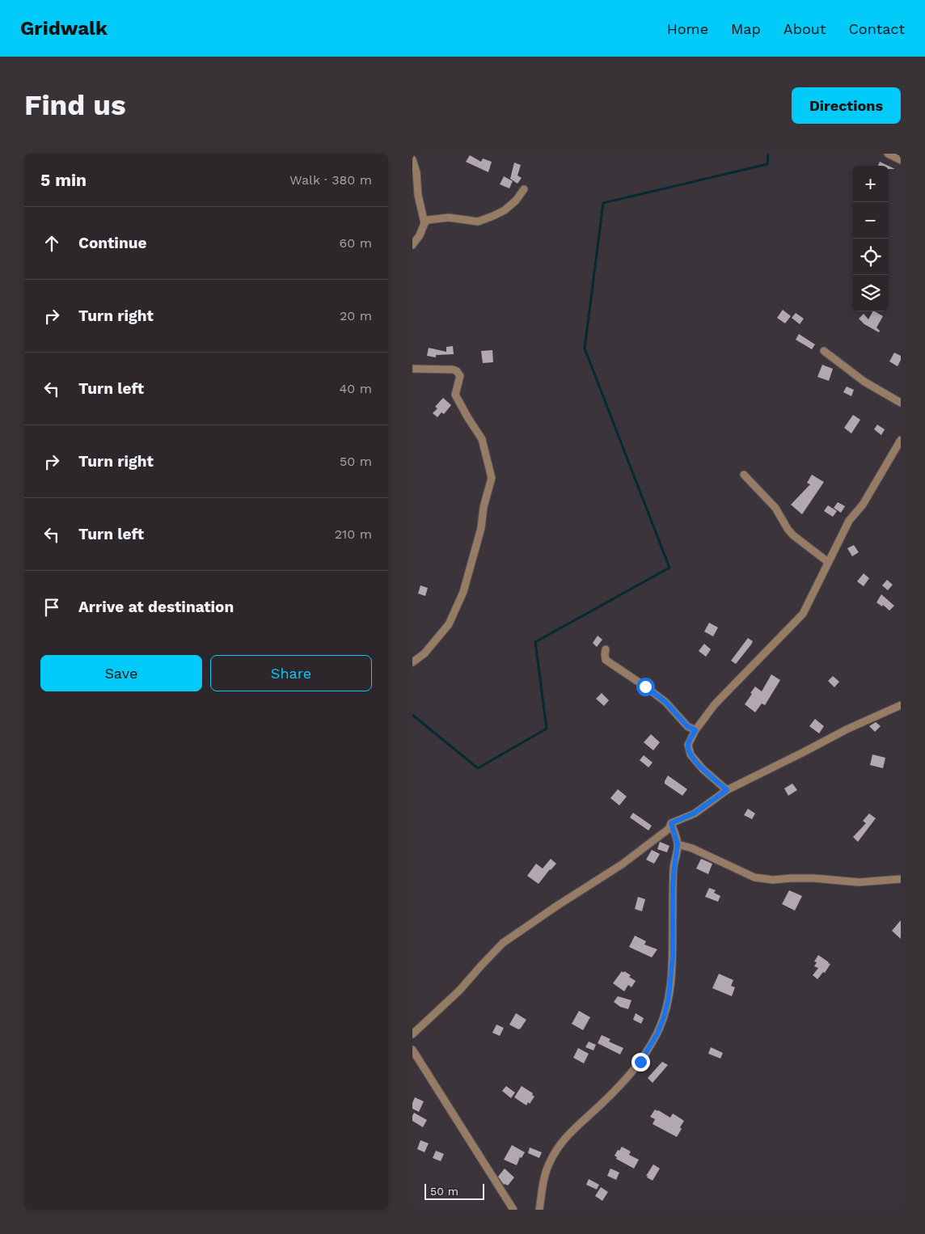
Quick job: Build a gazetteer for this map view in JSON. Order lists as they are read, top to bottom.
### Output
{
  "scale_bar": "50 m",
  "page": {
    "header": "Gridwalk",
    "nav": [
      "Home",
      "Map",
      "About",
      "Contact"
    ],
    "buttons": [
      "Directions",
      ["Save", "Share"]
    ],
    "title": "Find us",
    "heading": ["5 min", "Walk · 380 m"],
    "map_buttons": ["+", "−"],
    "list": [
      ["Continue", "60 m"],
      ["Turn right", "20 m"],
      ["Turn left", "40 m"],
      ["Turn right", "50 m"],
      ["Turn left", "210 m"],
      "Arrive at destination"
    ],
    "scale": "50 m"
  }
}
